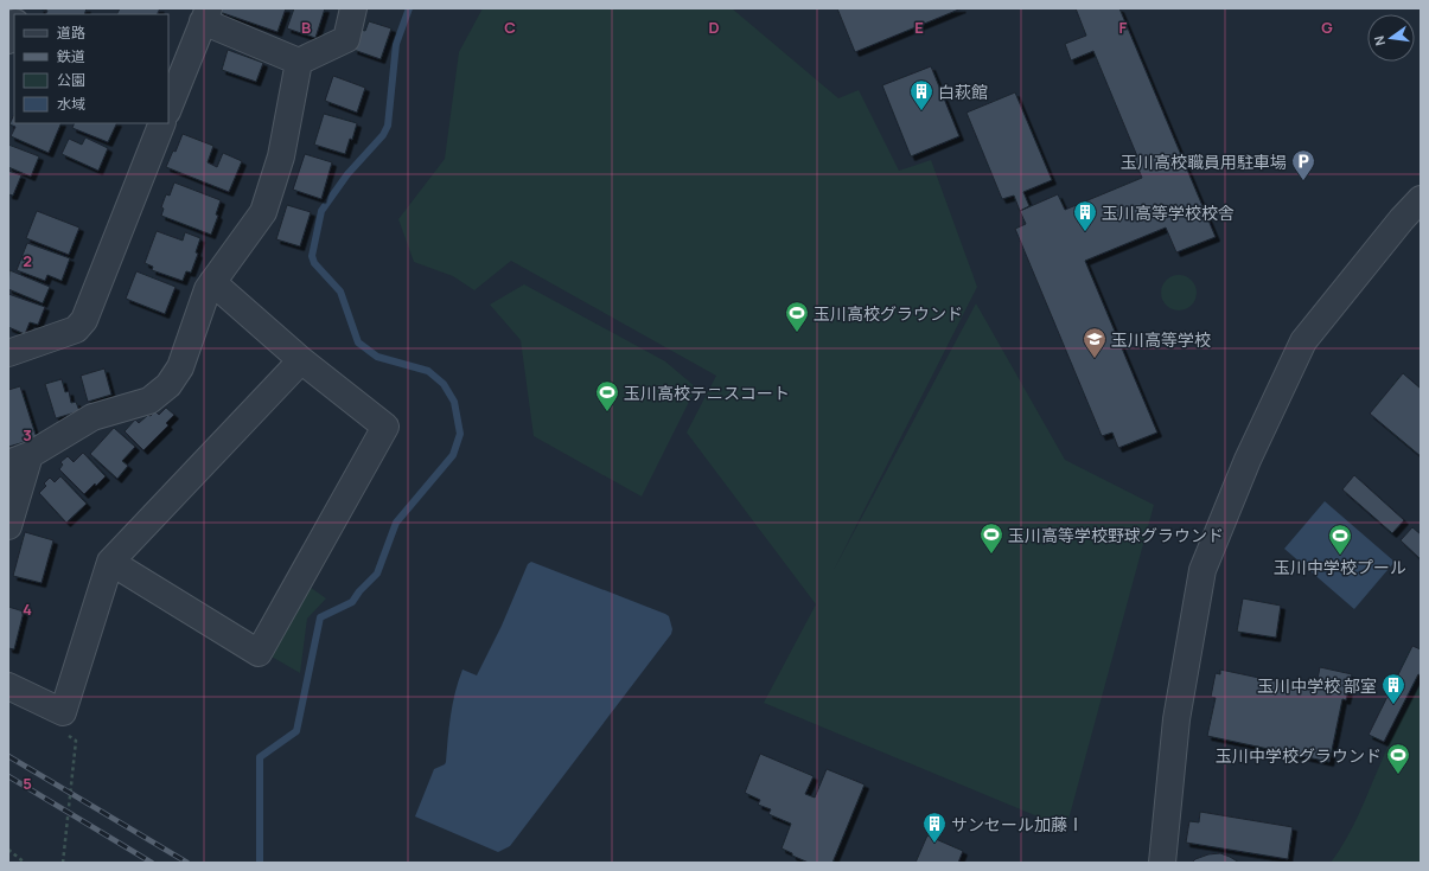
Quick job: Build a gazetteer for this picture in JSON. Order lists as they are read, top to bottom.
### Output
{
  "places": {
    "building": [
      "白萩館",
      "玉川高等学校校舎",
      "玉川中学校 部室",
      "サンセール加藤Ⅰ"
    ],
    "parking": ["玉川高校職員用駐車場"],
    "sports": [
      "玉川高校グラウンド",
      "玉川高校テニスコート",
      "玉川高等学校野球グラウンド",
      "玉川中学校プール",
      "玉川中学校グラウンド"
    ],
    "school or university": ["玉川高等学校"]
  },
  "legend": [
    "道路",
    "鉄道",
    "公園",
    "水域"
  ],
  "north": "left",
  "grid": {
    "columns": [
      "B",
      "C",
      "D",
      "E",
      "F",
      "G"
    ],
    "rows": [
      "2",
      "3",
      "4",
      "5"
    ]
  }
}
